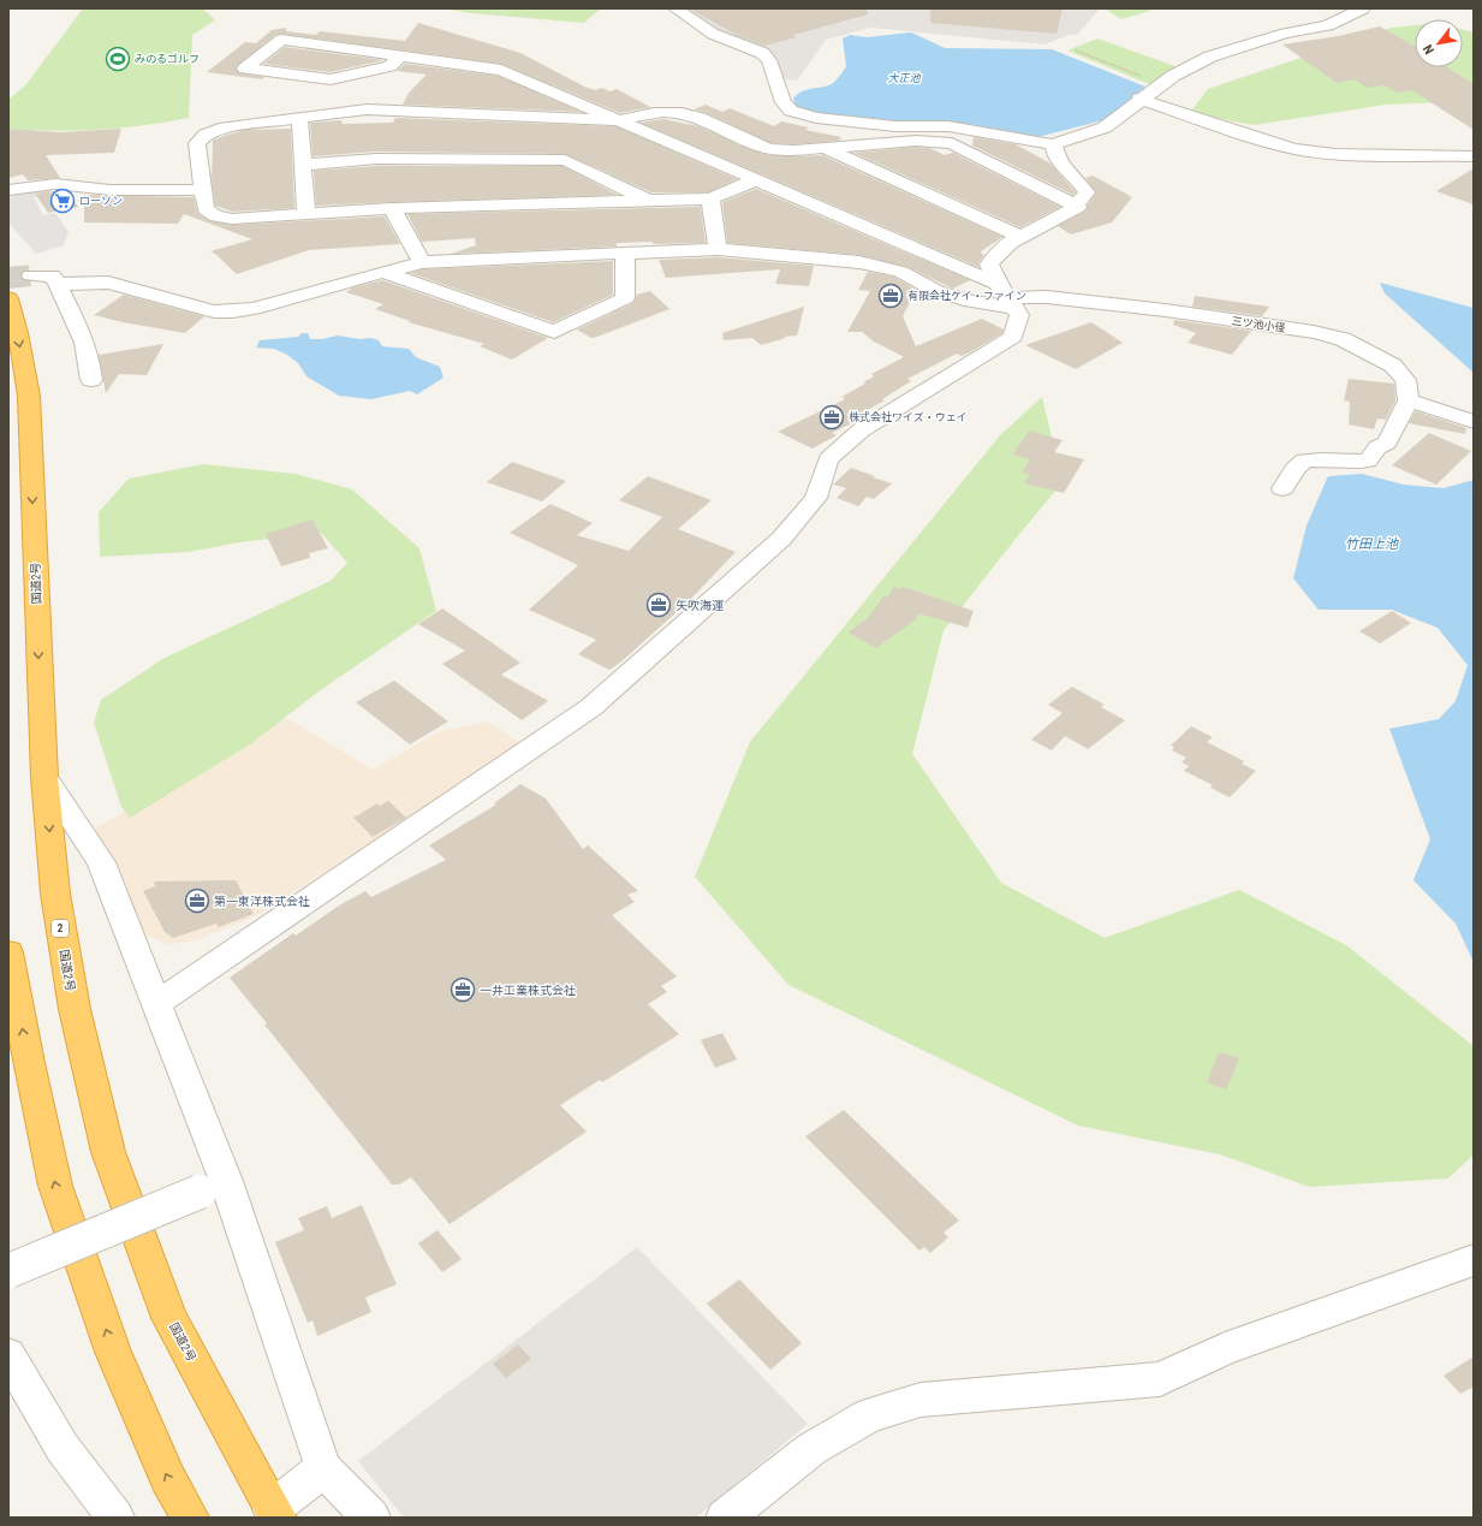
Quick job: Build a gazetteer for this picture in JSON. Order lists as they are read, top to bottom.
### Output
{
  "streets": {
    "highway": ["国道2号", "2"],
    "street": ["三ツ池小径"]
  },
  "water": ["大正池", "竹田上池"],
  "places": {
    "sports": ["みのるゴルフ"],
    "supermarket": ["ローソン"],
    "office": [
      "有限会社ケイ・ファイン",
      "株式会社ワイズ・ウェイ",
      "矢吹海運",
      "第一東洋株式会社",
      "一井工業株式会社"
    ]
  },
  "north": "bottom left"
}
